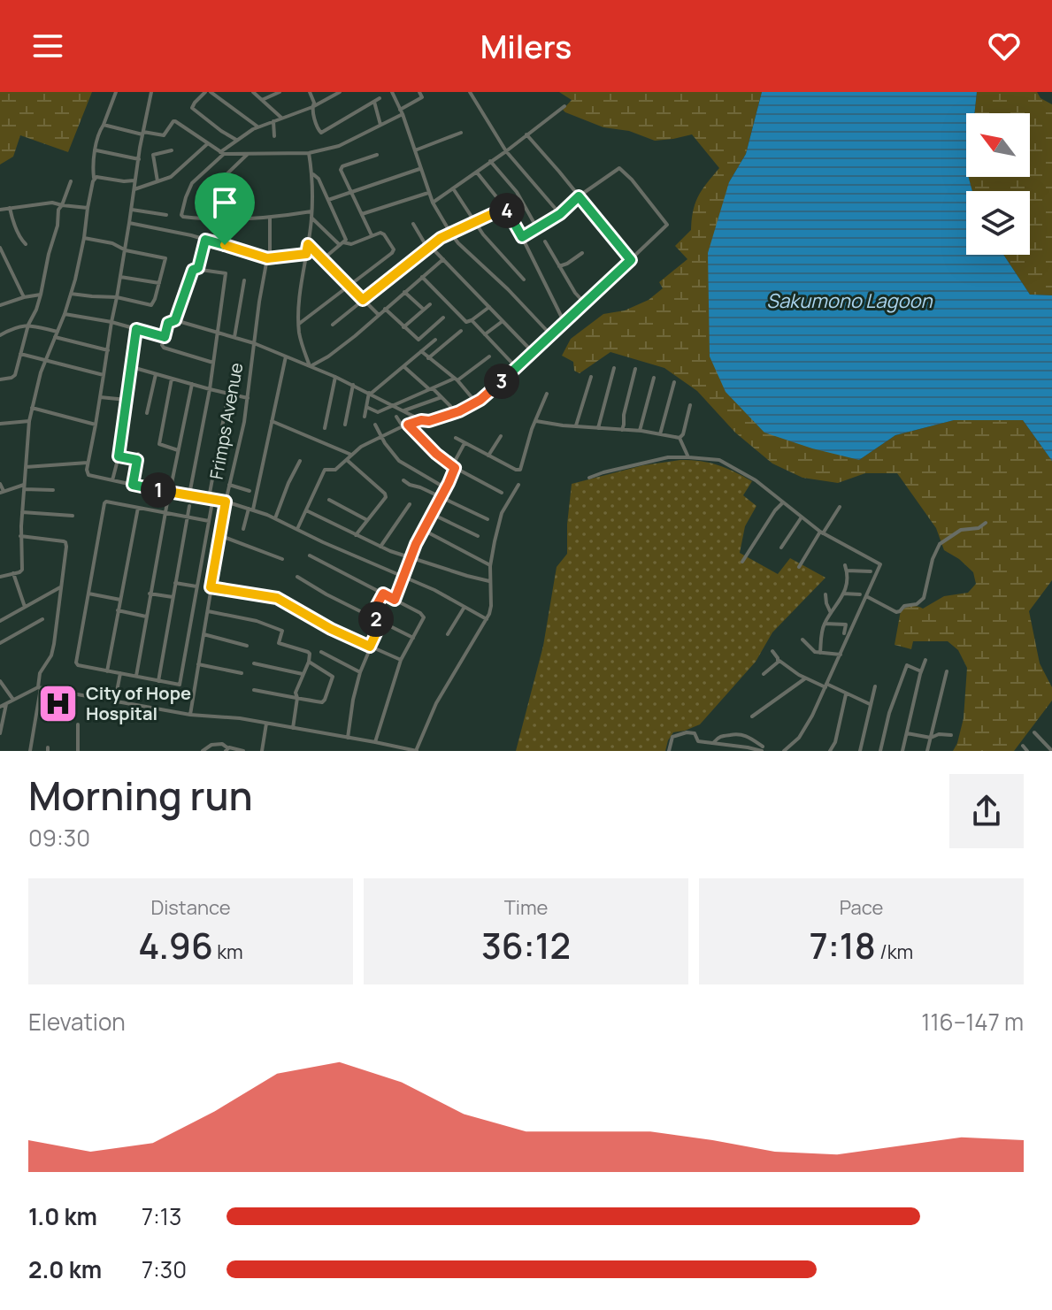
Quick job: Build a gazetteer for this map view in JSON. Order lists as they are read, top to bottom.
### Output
{
  "streets": {
    "street": ["Frimps Avenue"]
  },
  "water": ["Sakumono Lagoon"],
  "places": {
    "hospital": ["City of Hope Hospital"]
  },
  "north": "top left",
  "page": {
    "header": "Milers",
    "pins": [
      "4",
      "3",
      "1",
      "2"
    ],
    "heading": ["Morning run", "09:30"],
    "stats": [
      ["Distance", "4.96 km"],
      ["Time", "36:12"],
      ["Pace", "7:18 /km"]
    ],
    "chart": ["Elevation", "116–147 m"],
    "list": [
      {
        "name": "1.0 km",
        "note": "7:13"
      },
      {
        "name": "2.0 km",
        "note": "7:30"
      }
    ]
  }
}
